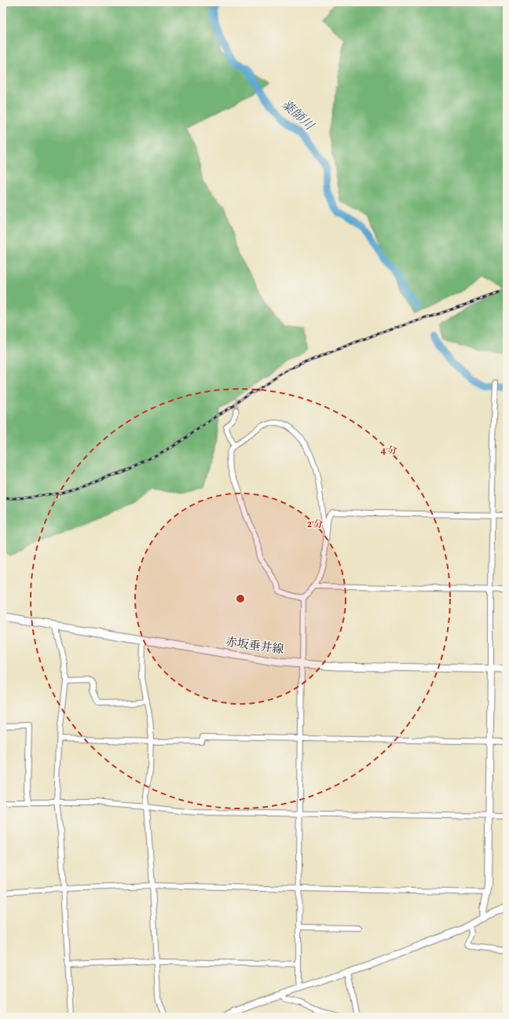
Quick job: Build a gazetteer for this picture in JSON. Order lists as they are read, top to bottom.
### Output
{
  "streets": {
    "main road": ["赤坂垂井線"]
  },
  "water": ["薬師川"],
  "rings": ["4 分", "2 分"]
}
